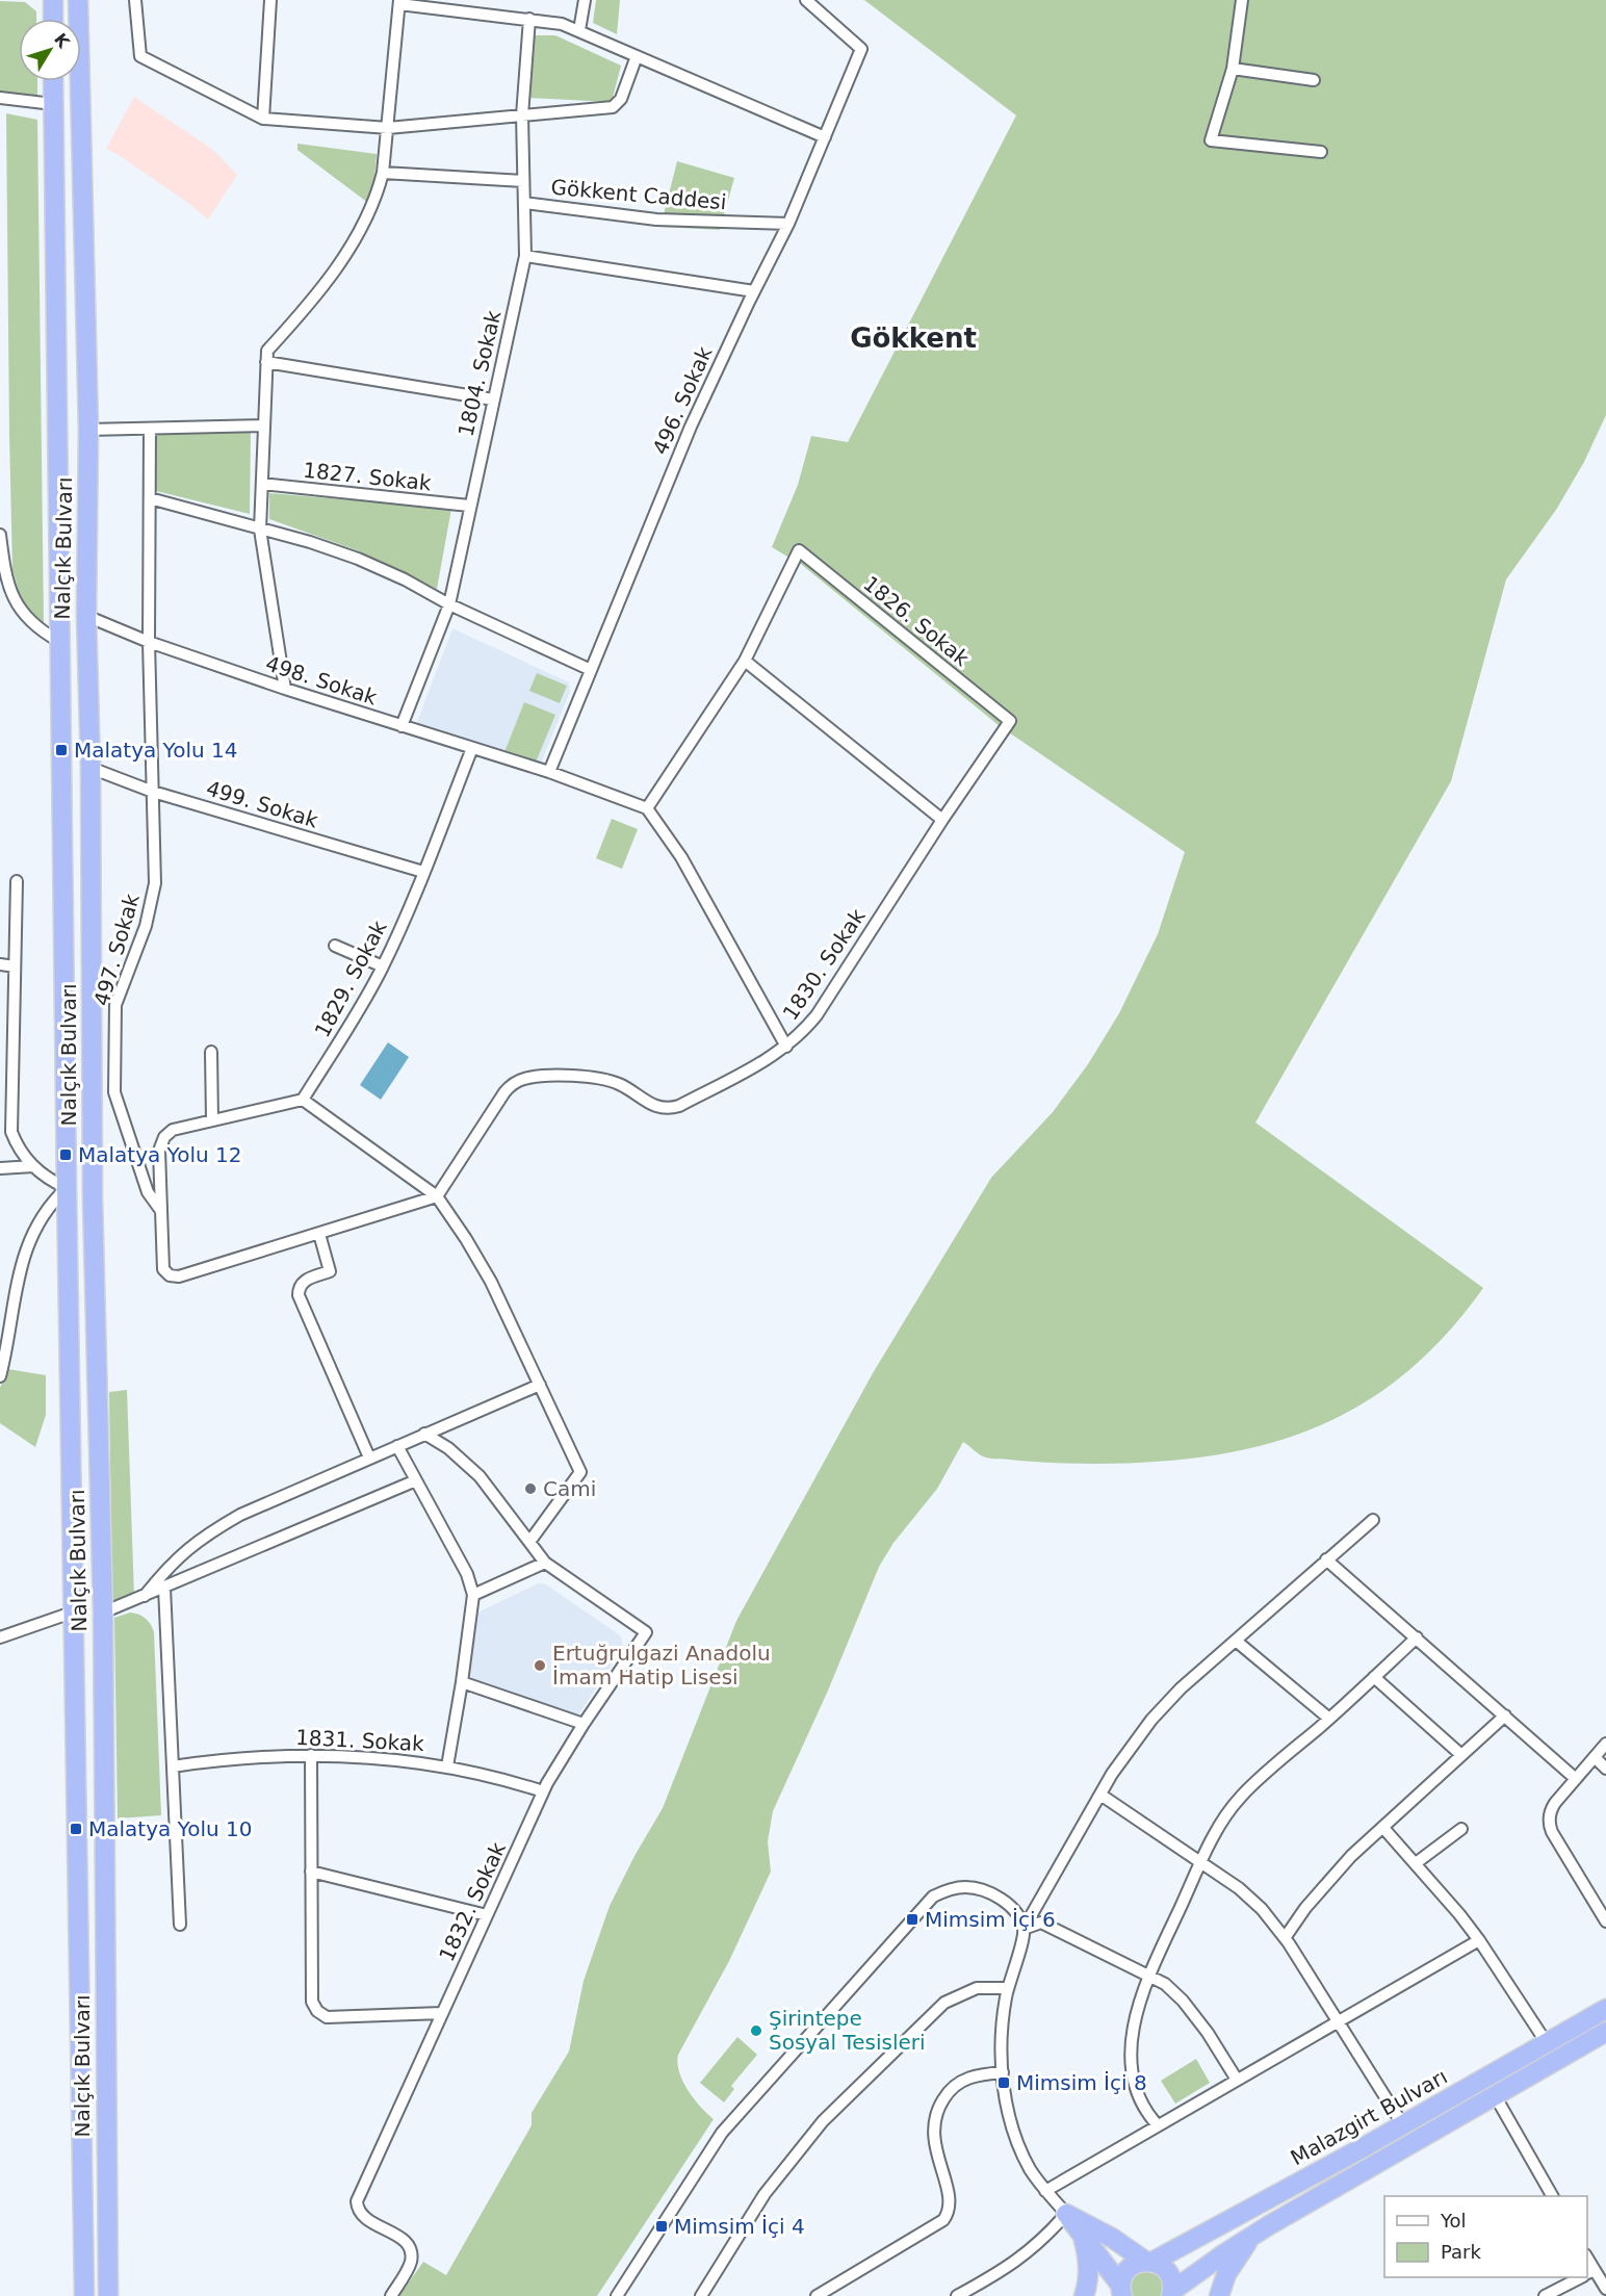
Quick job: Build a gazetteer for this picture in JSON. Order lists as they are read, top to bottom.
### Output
{
  "streets": {
    "highway": ["Nalçık Bulvarı", "Malazgirt Bulvarı"],
    "street": [
      "Gökkent Caddesi",
      "1804. Sokak",
      "496. Sokak",
      "1827. Sokak",
      "1826. Sokak",
      "498. Sokak",
      "499. Sokak",
      "497. Sokak",
      "1830. Sokak",
      "1829. Sokak",
      "1831. Sokak",
      "1832. Sokak"
    ]
  },
  "crossings": [
    ["Gökkent Caddesi", "1804. Sokak"],
    ["Gökkent Caddesi", "496. Sokak"],
    ["1804. Sokak", "1827. Sokak"],
    ["1804. Sokak", "498. Sokak"],
    ["496. Sokak", "498. Sokak"],
    ["Nalçık Bulvarı", "498. Sokak"],
    ["Nalçık Bulvarı", "499. Sokak"],
    ["1826. Sokak", "1830. Sokak"],
    ["498. Sokak", "497. Sokak"],
    ["498. Sokak", "1829. Sokak"],
    ["499. Sokak", "497. Sokak"],
    ["499. Sokak", "1829. Sokak"],
    ["1831. Sokak", "1832. Sokak"]
  ],
  "districts": ["Gökkent"],
  "places": {
    "transit": [
      "Malatya Yolu 14",
      "Malatya Yolu 12",
      "Malatya Yolu 10",
      "Mimsim İçi 6",
      "Mimsim İçi 8",
      "Mimsim İçi 4"
    ],
    "other": ["Cami", "Ertuğrulgazi Anadolu İmam Hatip Lisesi", "Şirintepe Sosyal Tesisleri"]
  },
  "legend": ["Yol", "Park"],
  "north": "top right"
}
